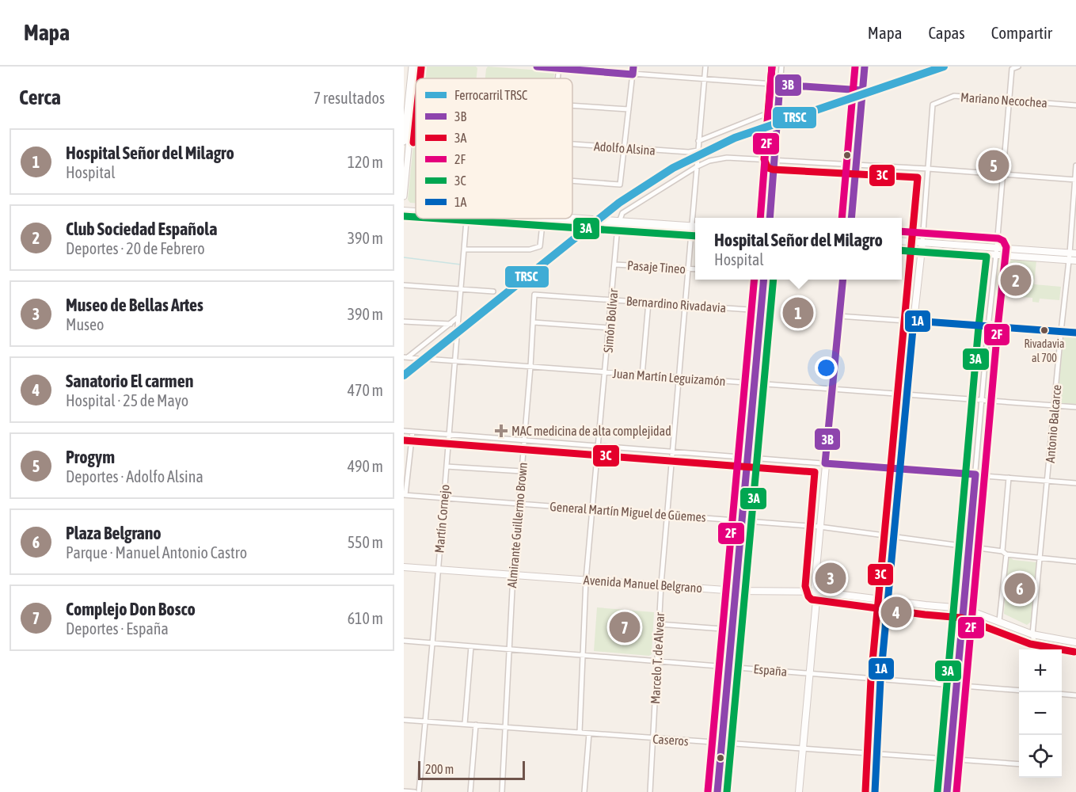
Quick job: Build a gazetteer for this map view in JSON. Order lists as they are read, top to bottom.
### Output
{
  "streets": {
    "main road": ["Avenida Manuel Belgrano"],
    "street": [
      "Mariano Necochea",
      "Adolfo Alsina",
      "Pasaje Tineo",
      "Bernardino Rivadavia",
      "Simón Bolívar",
      "Juan Martín Leguizamón",
      "Antonio Balcarce",
      "General Martín Miguel de Güemes",
      "Martín Cornejo",
      "Almirante Guillermo Brown",
      "Marcelo T. de Alvear",
      "España",
      "Caseros"
    ]
  },
  "crossings": [
    ["Adolfo Alsina", "Marcelo T. de Alvear"],
    ["Pasaje Tineo", "Simón Bolívar"],
    ["Pasaje Tineo", "Marcelo T. de Alvear"],
    ["Bernardino Rivadavia", "Simón Bolívar"],
    ["Bernardino Rivadavia", "Almirante Guillermo Brown"],
    ["Bernardino Rivadavia", "Marcelo T. de Alvear"],
    ["Simón Bolívar", "Juan Martín Leguizamón"],
    ["Simón Bolívar", "General Martín Miguel de Güemes"],
    ["Simón Bolívar", "Avenida Manuel Belgrano"],
    ["Simón Bolívar", "España"],
    ["Simón Bolívar", "Caseros"],
    ["Juan Martín Leguizamón", "Antonio Balcarce"],
    ["Juan Martín Leguizamón", "Martín Cornejo"],
    ["Juan Martín Leguizamón", "Almirante Guillermo Brown"],
    ["Juan Martín Leguizamón", "Marcelo T. de Alvear"],
    ["Antonio Balcarce", "General Martín Miguel de Güemes"],
    ["Antonio Balcarce", "Avenida Manuel Belgrano"],
    ["General Martín Miguel de Güemes", "Martín Cornejo"],
    ["General Martín Miguel de Güemes", "Almirante Guillermo Brown"],
    ["General Martín Miguel de Güemes", "Marcelo T. de Alvear"],
    ["Martín Cornejo", "Avenida Manuel Belgrano"],
    ["Martín Cornejo", "España"],
    ["Martín Cornejo", "Caseros"],
    ["Almirante Guillermo Brown", "Avenida Manuel Belgrano"],
    ["Almirante Guillermo Brown", "España"],
    ["Almirante Guillermo Brown", "Caseros"],
    ["Avenida Manuel Belgrano", "Marcelo T. de Alvear"],
    ["Marcelo T. de Alvear", "España"],
    ["Marcelo T. de Alvear", "Caseros"]
  ],
  "places": {
    "other": ["Rivadavia al 700"],
    "health": ["MAC medicina de alta complejidad"]
  },
  "lines": [
    "rail line TRSC",
    "transit line 3B",
    "transit line 3C",
    "transit line 2F",
    "transit line 3A",
    "transit line 1A"
  ],
  "legend": [
    "Ferrocarril TRSC",
    "3B",
    "3A",
    "2F",
    "3C",
    "1A"
  ],
  "scale_bar": "200 m",
  "page": {
    "header": "Mapa",
    "nav": ["Mapa", "Capas", "Compartir"],
    "heading": ["Cerca", "7 resultados"],
    "list": [
      {
        "mark": "1",
        "name": "Hospital Señor del Milagro",
        "note": "Hospital",
        "value": "120 m"
      },
      {
        "mark": "2",
        "name": "Club Sociedad Española",
        "note": "Deportes · 20 de Febrero",
        "value": "390 m"
      },
      {
        "mark": "3",
        "name": "Museo de Bellas Artes",
        "note": "Museo",
        "value": "390 m"
      },
      {
        "mark": "4",
        "name": "Sanatorio El carmen",
        "note": "Hospital · 25 de Mayo",
        "value": "470 m"
      },
      {
        "mark": "5",
        "name": "Progym",
        "note": "Deportes · Adolfo Alsina",
        "value": "490 m"
      },
      {
        "mark": "6",
        "name": "Plaza Belgrano",
        "note": "Parque · Manuel Antonio Castro",
        "value": "550 m"
      },
      {
        "mark": "7",
        "name": "Complejo Don Bosco",
        "note": "Deportes · España",
        "value": "610 m"
      }
    ],
    "pins": [
      "5",
      "2",
      "1",
      "3",
      "6",
      "4",
      "7"
    ],
    "popup": ["Hospital Señor del Milagro", "Hospital"],
    "map_buttons": ["+", "−"],
    "scale": "200 m"
  }
}
